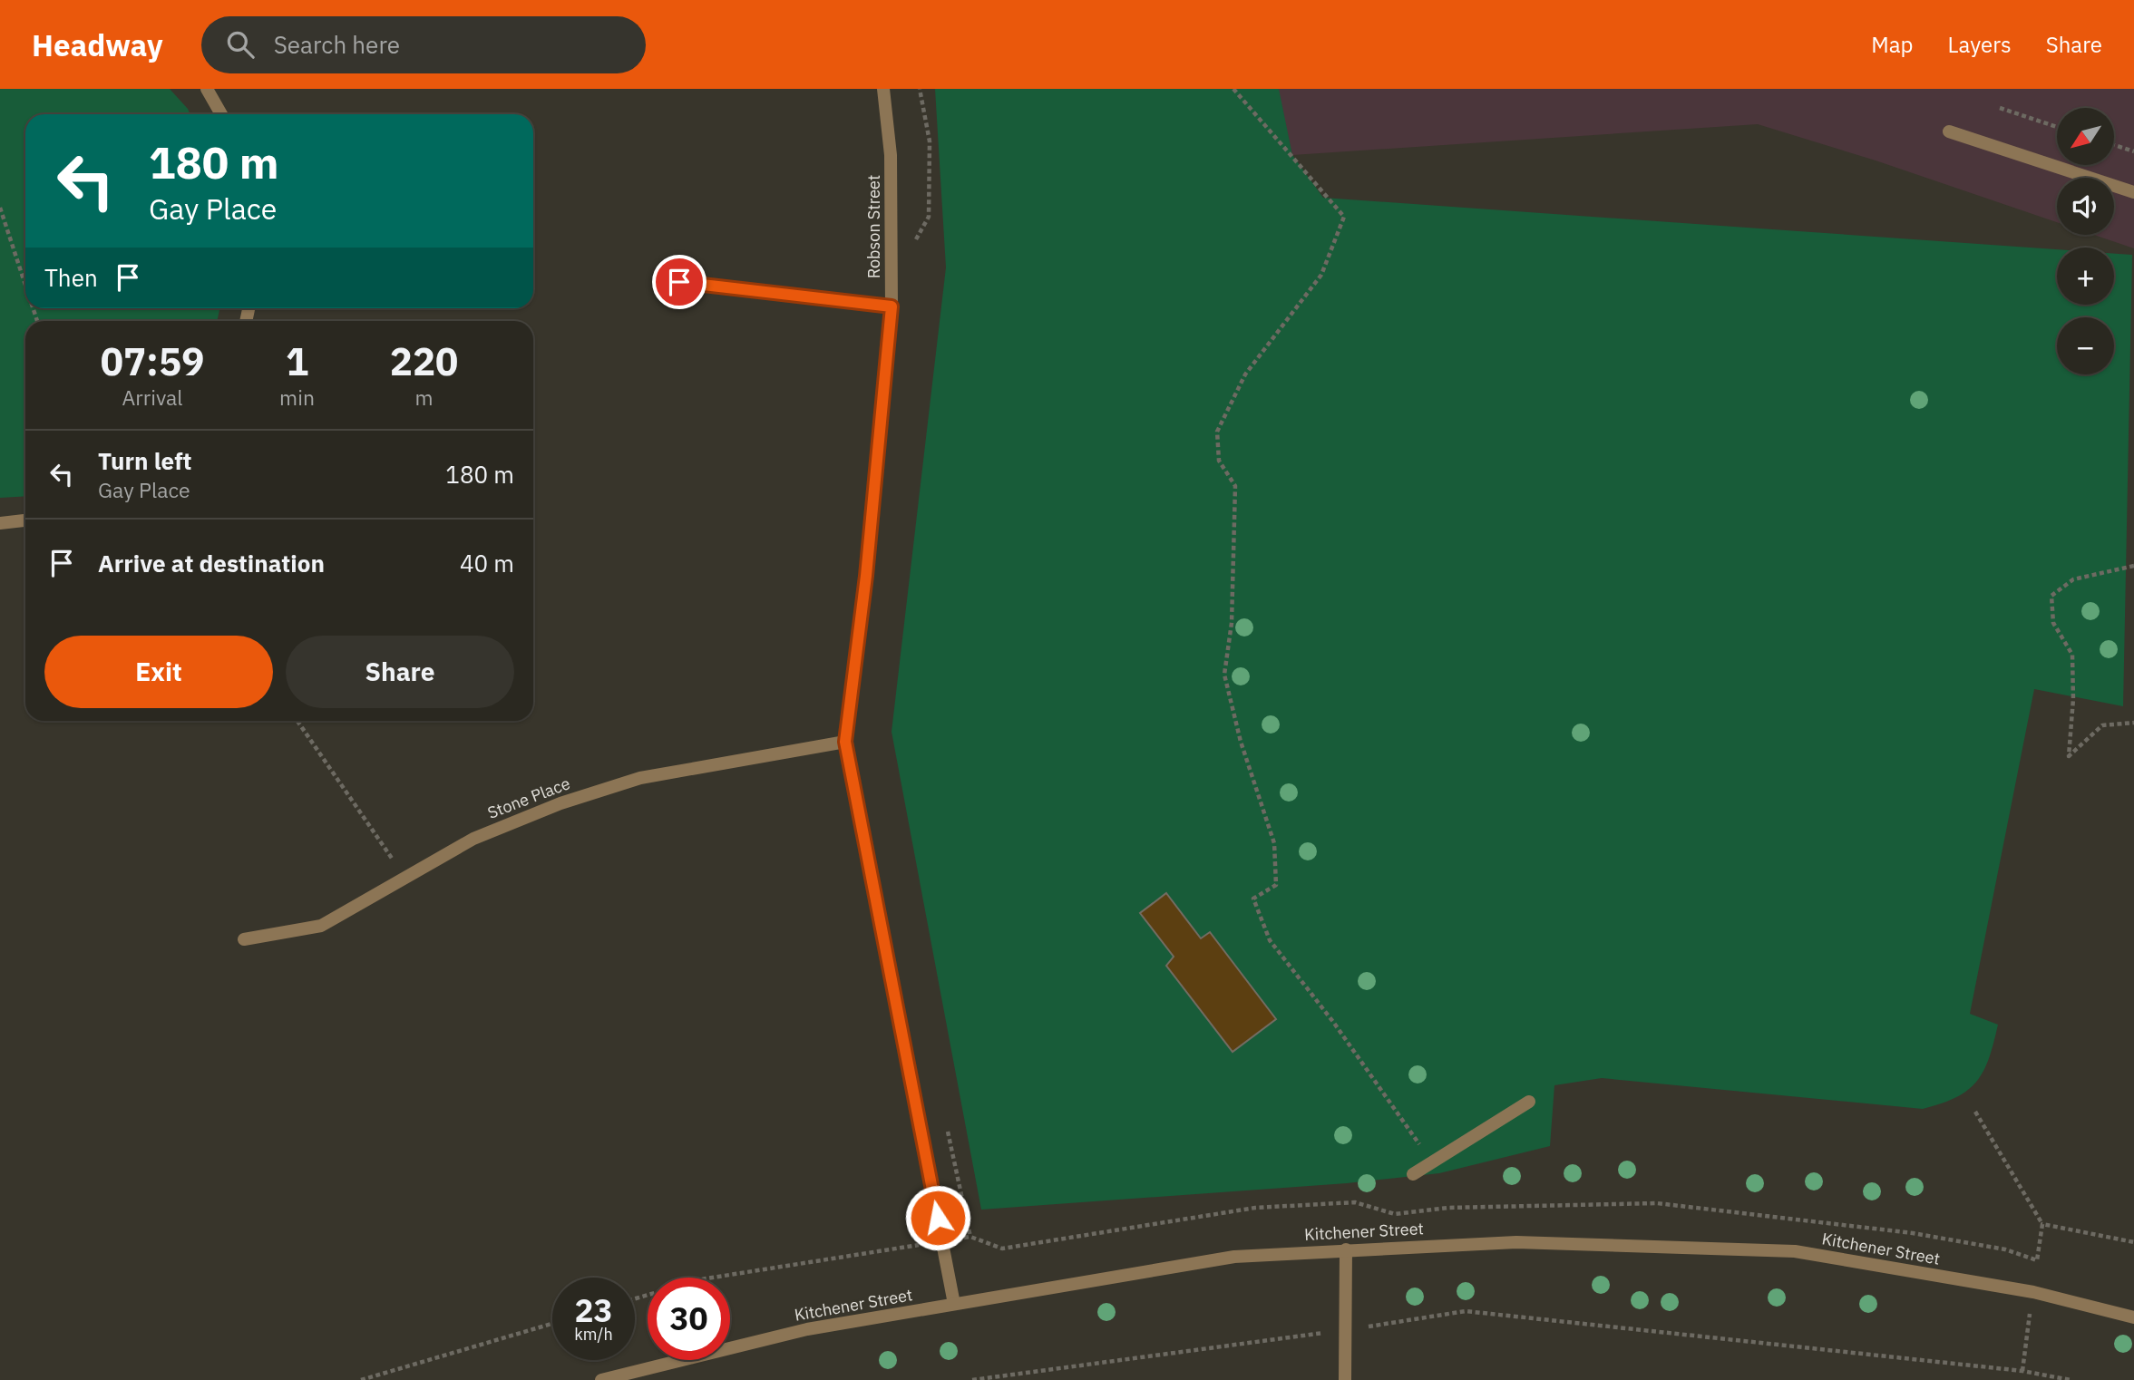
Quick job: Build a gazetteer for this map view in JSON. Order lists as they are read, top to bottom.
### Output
{
  "streets": {
    "street": ["Robson Street", "Stone Place", "Kitchener Street"]
  },
  "crossings": [
    ["Robson Street", "Stone Place"],
    ["Robson Street", "Kitchener Street"]
  ],
  "north": "bottom left",
  "page": {
    "header": "Headway",
    "search": "Search here",
    "nav": ["Map", "Layers", "Share"],
    "map_buttons": ["+", "−"],
    "turn": ["180 m", "Gay Place"],
    "then": "Then",
    "eta": [
      "07:59",
      "Arrival",
      "1",
      "min",
      "220",
      "m"
    ],
    "list": [
      {
        "name": "Turn left",
        "note": "Gay Place",
        "value": "180 m"
      },
      {
        "name": "Arrive at destination",
        "value": "40 m"
      }
    ],
    "buttons": ["Exit", "Share"],
    "speed": "23 km/h",
    "limit": "30"
  }
}
